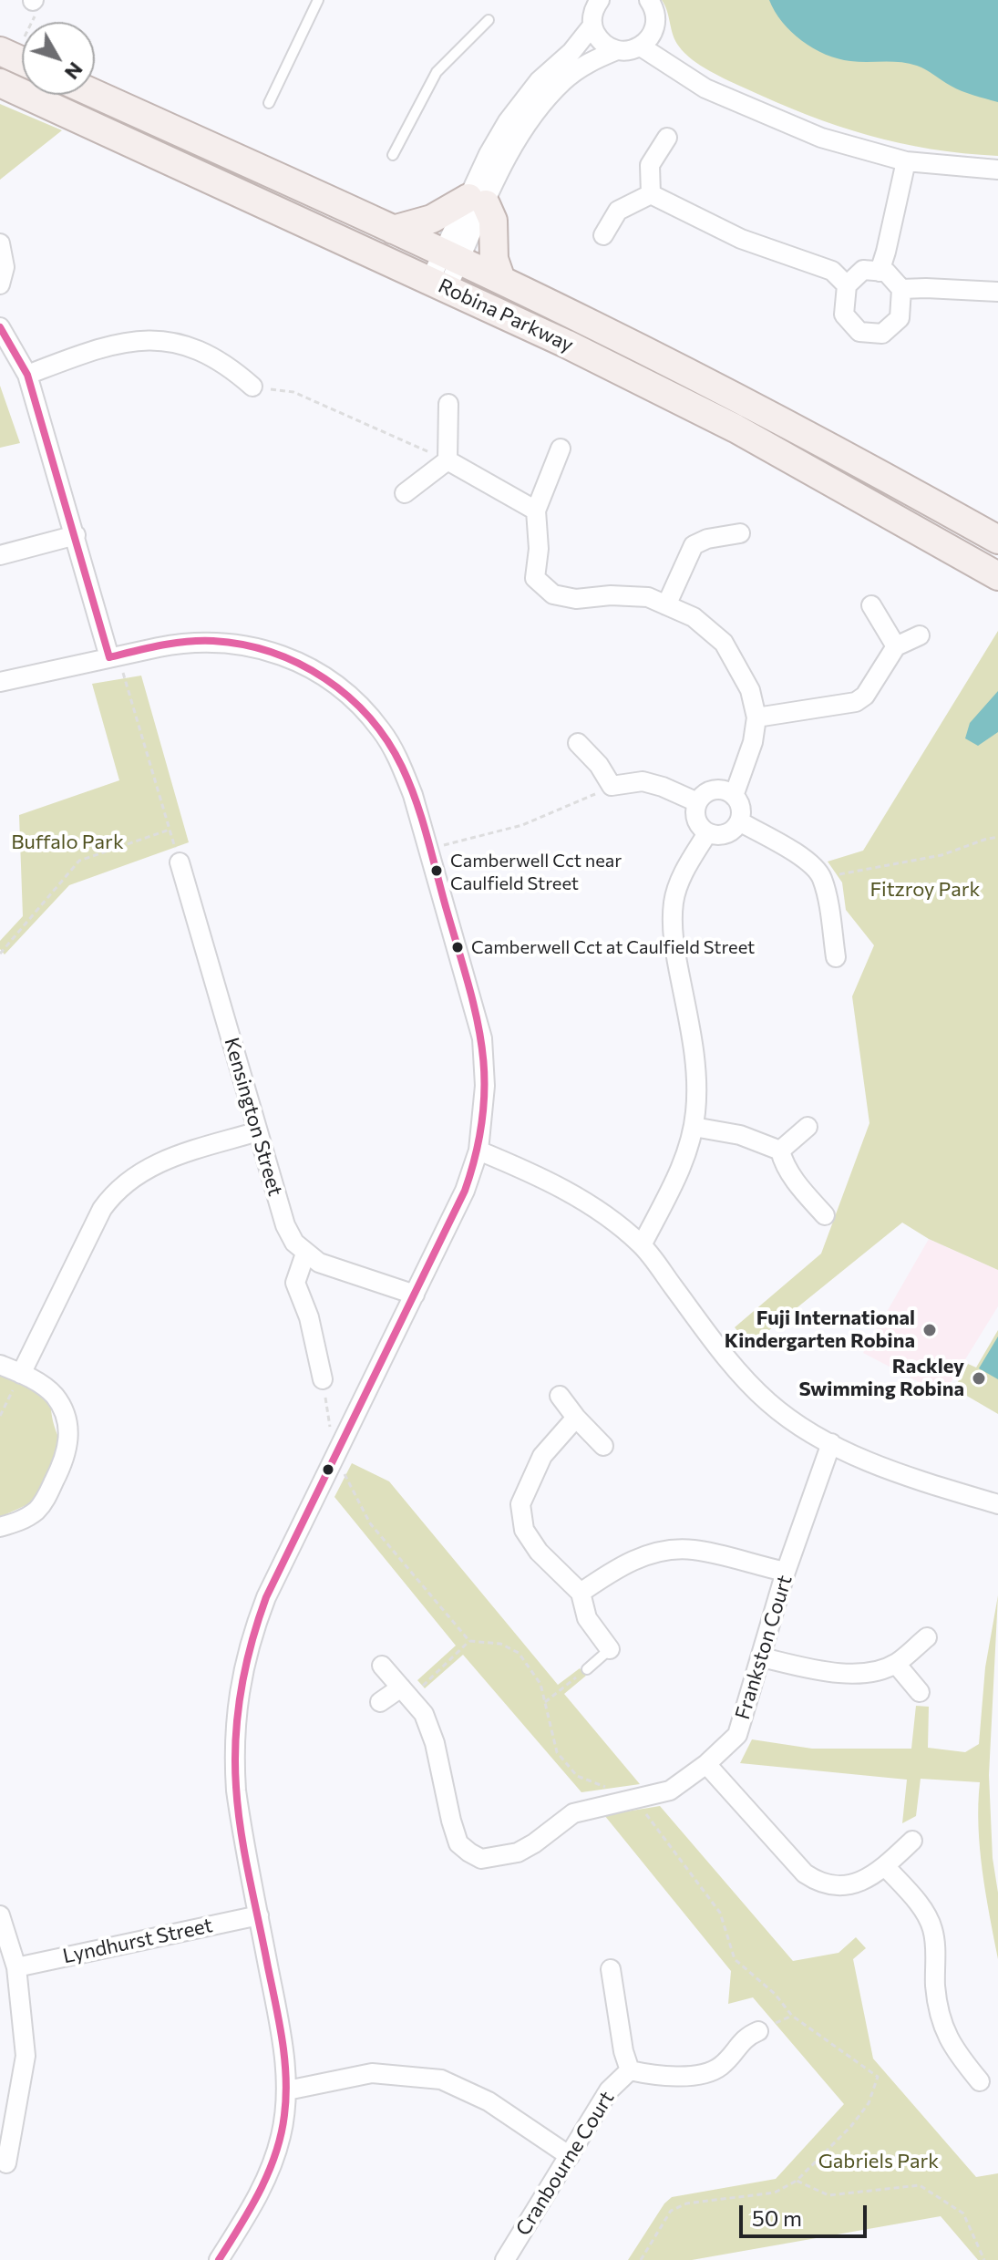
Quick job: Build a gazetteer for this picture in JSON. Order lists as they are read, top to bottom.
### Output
{
  "streets": {
    "main road": ["Robina Parkway"],
    "street": [
      "Kensington Street",
      "Frankston Court",
      "Lyndhurst Street",
      "Cranbourne Court"
    ]
  },
  "parks": ["Buffalo Park", "Fitzroy Park", "Gabriels Park"],
  "places": [
    "Camberwell Cct near Caulfield Street",
    "Camberwell Cct at Caulfield Street",
    "Fuji International Kindergarten Robina",
    "Rackley Swimming Robina"
  ],
  "scale_bar": "50 m",
  "north": "bottom right"
}
